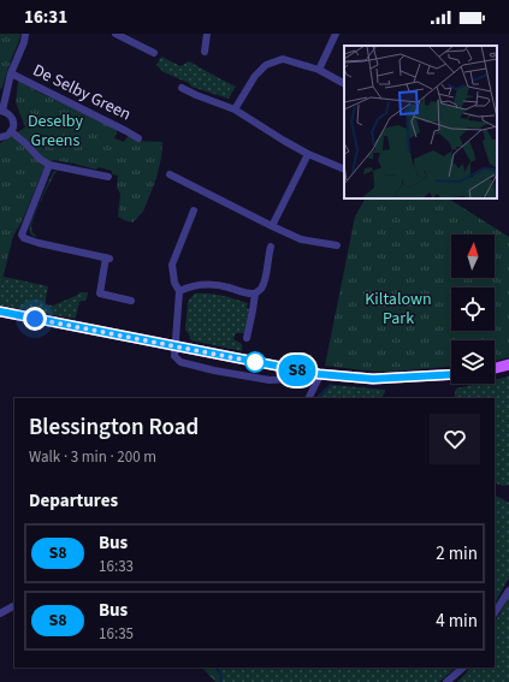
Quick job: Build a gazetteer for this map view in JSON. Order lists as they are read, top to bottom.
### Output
{
  "streets": {
    "street": ["De Selby Green"]
  },
  "parks": ["Deselby Greens", "Kiltalown Park"],
  "lines": ["bus line S8"],
  "north": "top",
  "page": {
    "status": "16:31",
    "on_map": "S8",
    "heading": [
      ["Blessington Road", "Walk · 3 min · 200 m"],
      "Departures"
    ],
    "list": [
      {
        "mark": "S8",
        "name": "Bus",
        "note": "16:33",
        "value": "2 min"
      },
      {
        "mark": "S8",
        "name": "Bus",
        "note": "16:35",
        "value": "4 min"
      }
    ]
  }
}
